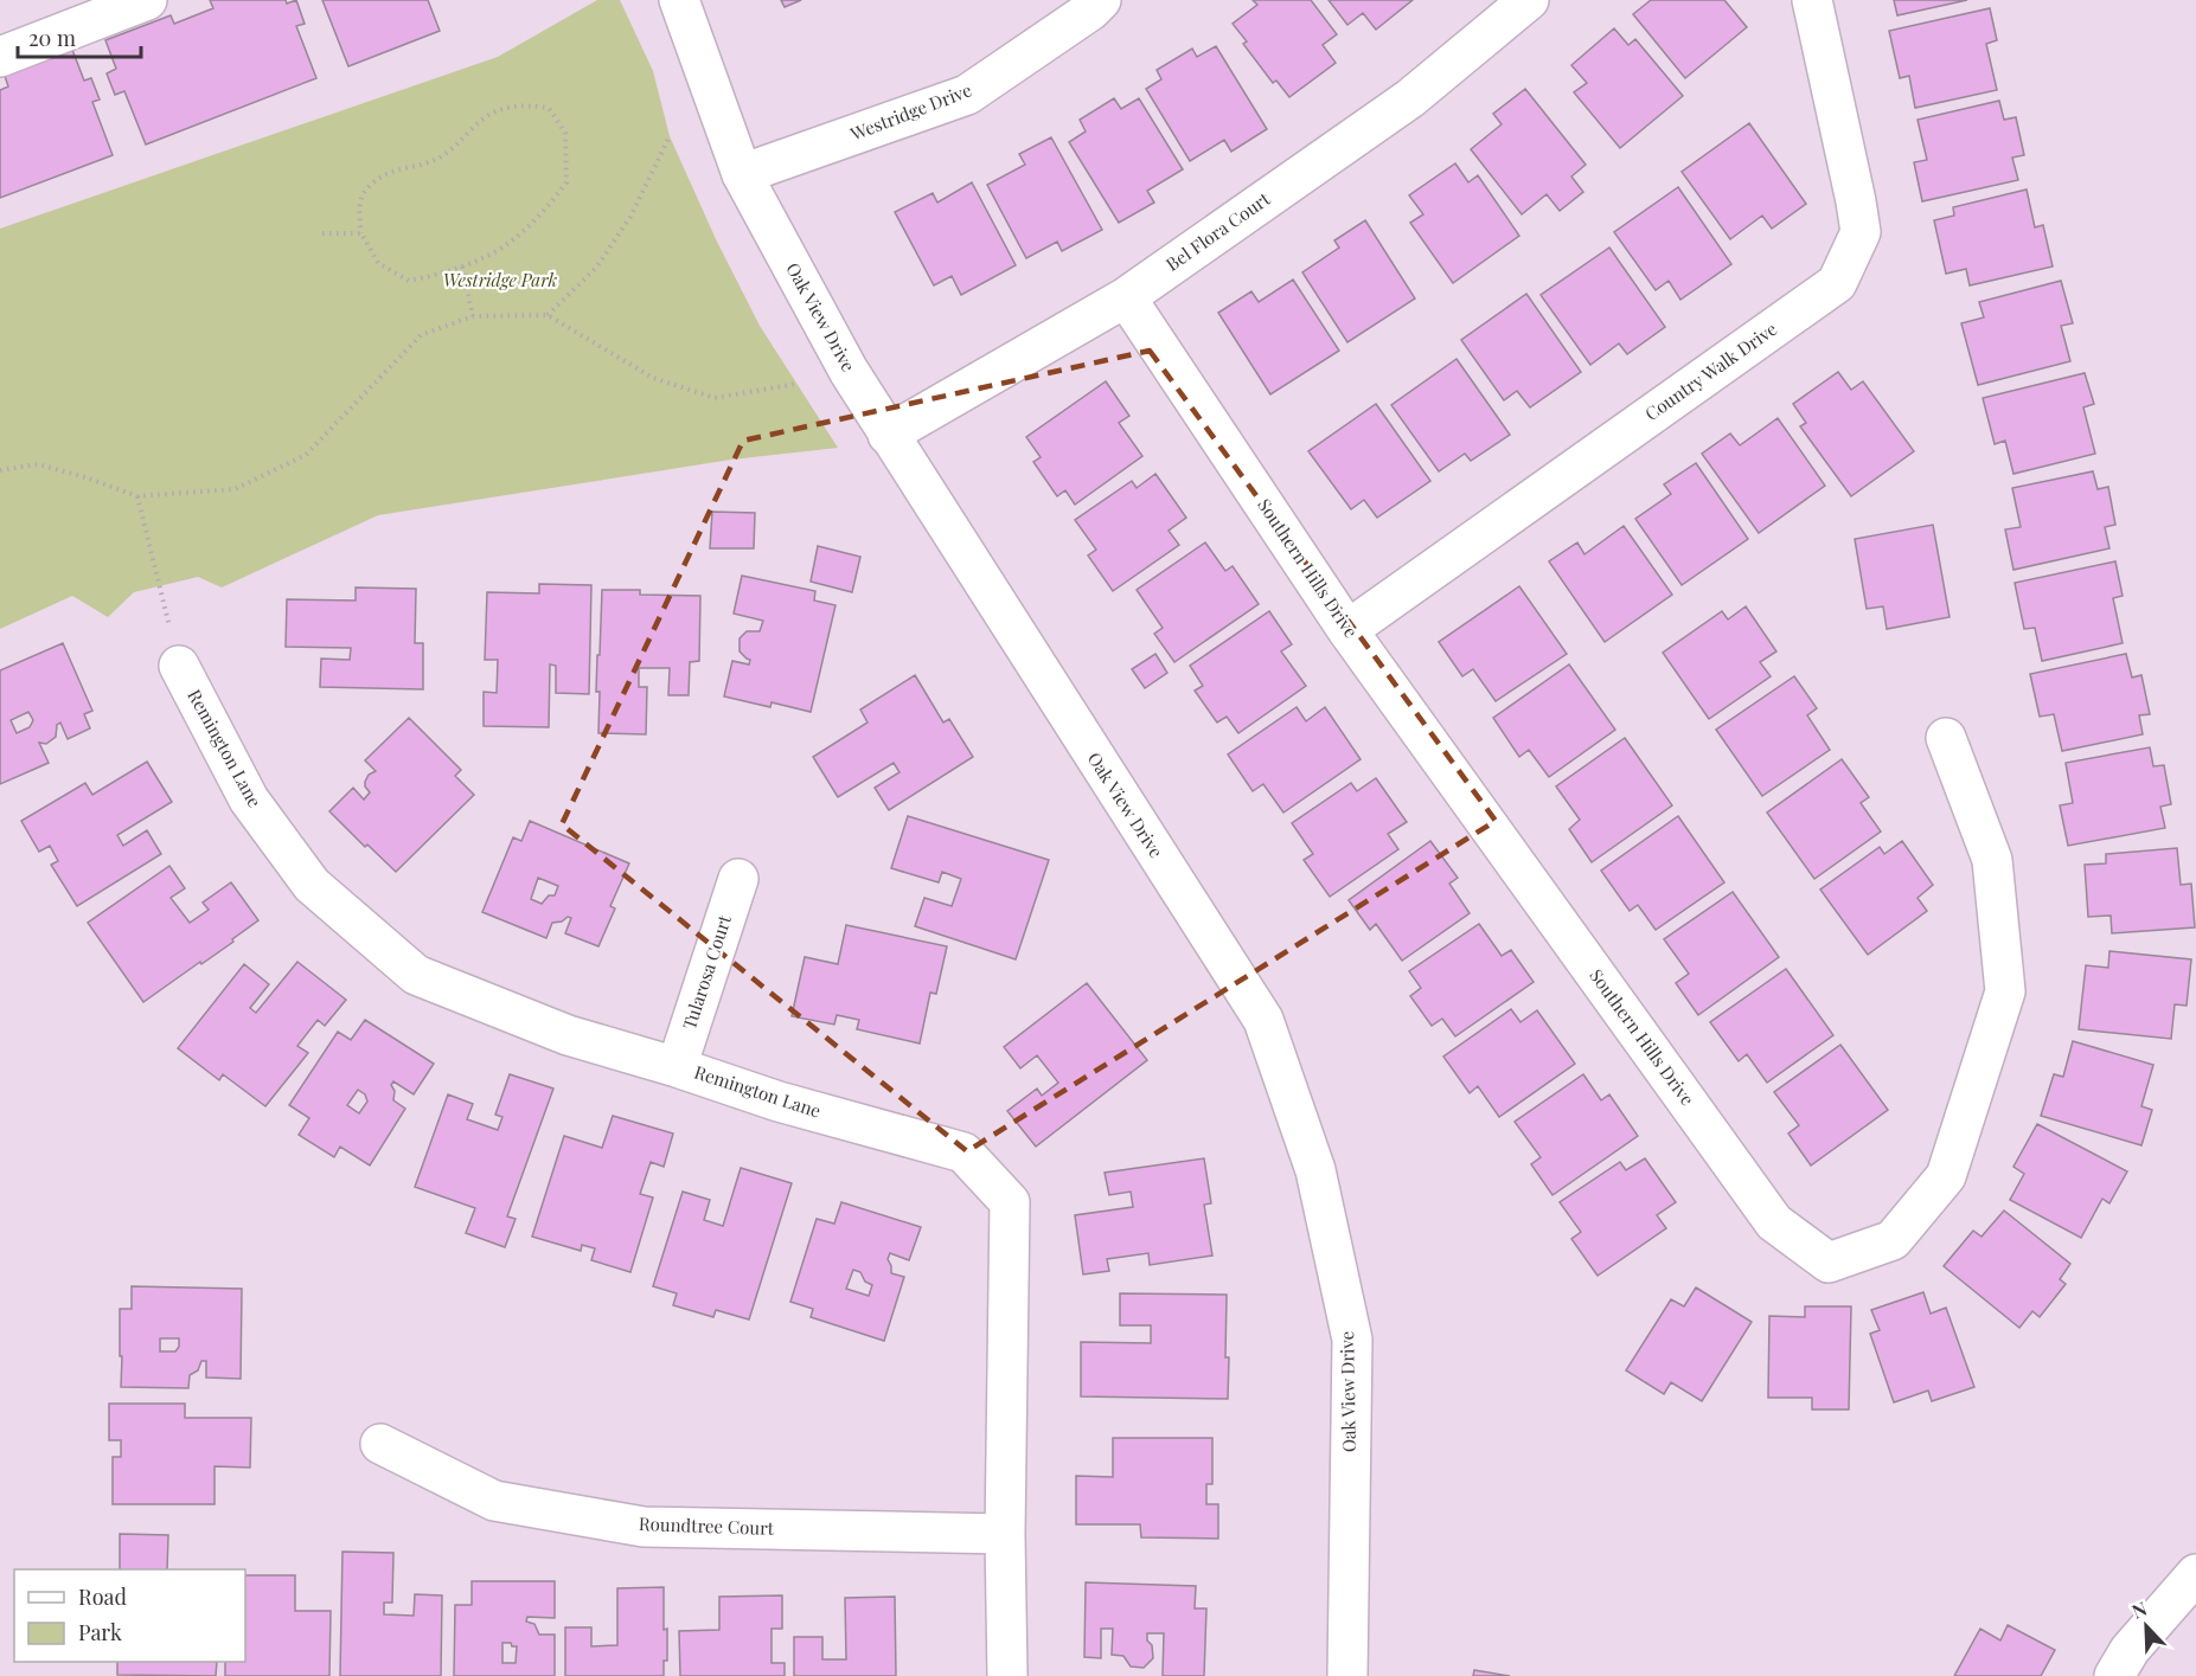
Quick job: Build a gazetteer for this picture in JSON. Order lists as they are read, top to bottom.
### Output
{
  "streets": {
    "street": [
      "Westridge Drive",
      "Bel Flora Court",
      "Oak View Drive",
      "Country Walk Drive",
      "Southern Hills Drive",
      "Remington Lane",
      "Tularosa Court",
      "Roundtree Court"
    ]
  },
  "crossings": [
    ["Westridge Drive", "Oak View Drive"],
    ["Bel Flora Court", "Oak View Drive"],
    ["Bel Flora Court", "Southern Hills Drive"],
    ["Country Walk Drive", "Southern Hills Drive"],
    ["Remington Lane", "Tularosa Court"],
    ["Remington Lane", "Roundtree Court"]
  ],
  "parks": ["Westridge Park"],
  "legend": ["Road", "Park"],
  "scale_bar": "20 m",
  "north": "top left"
}
